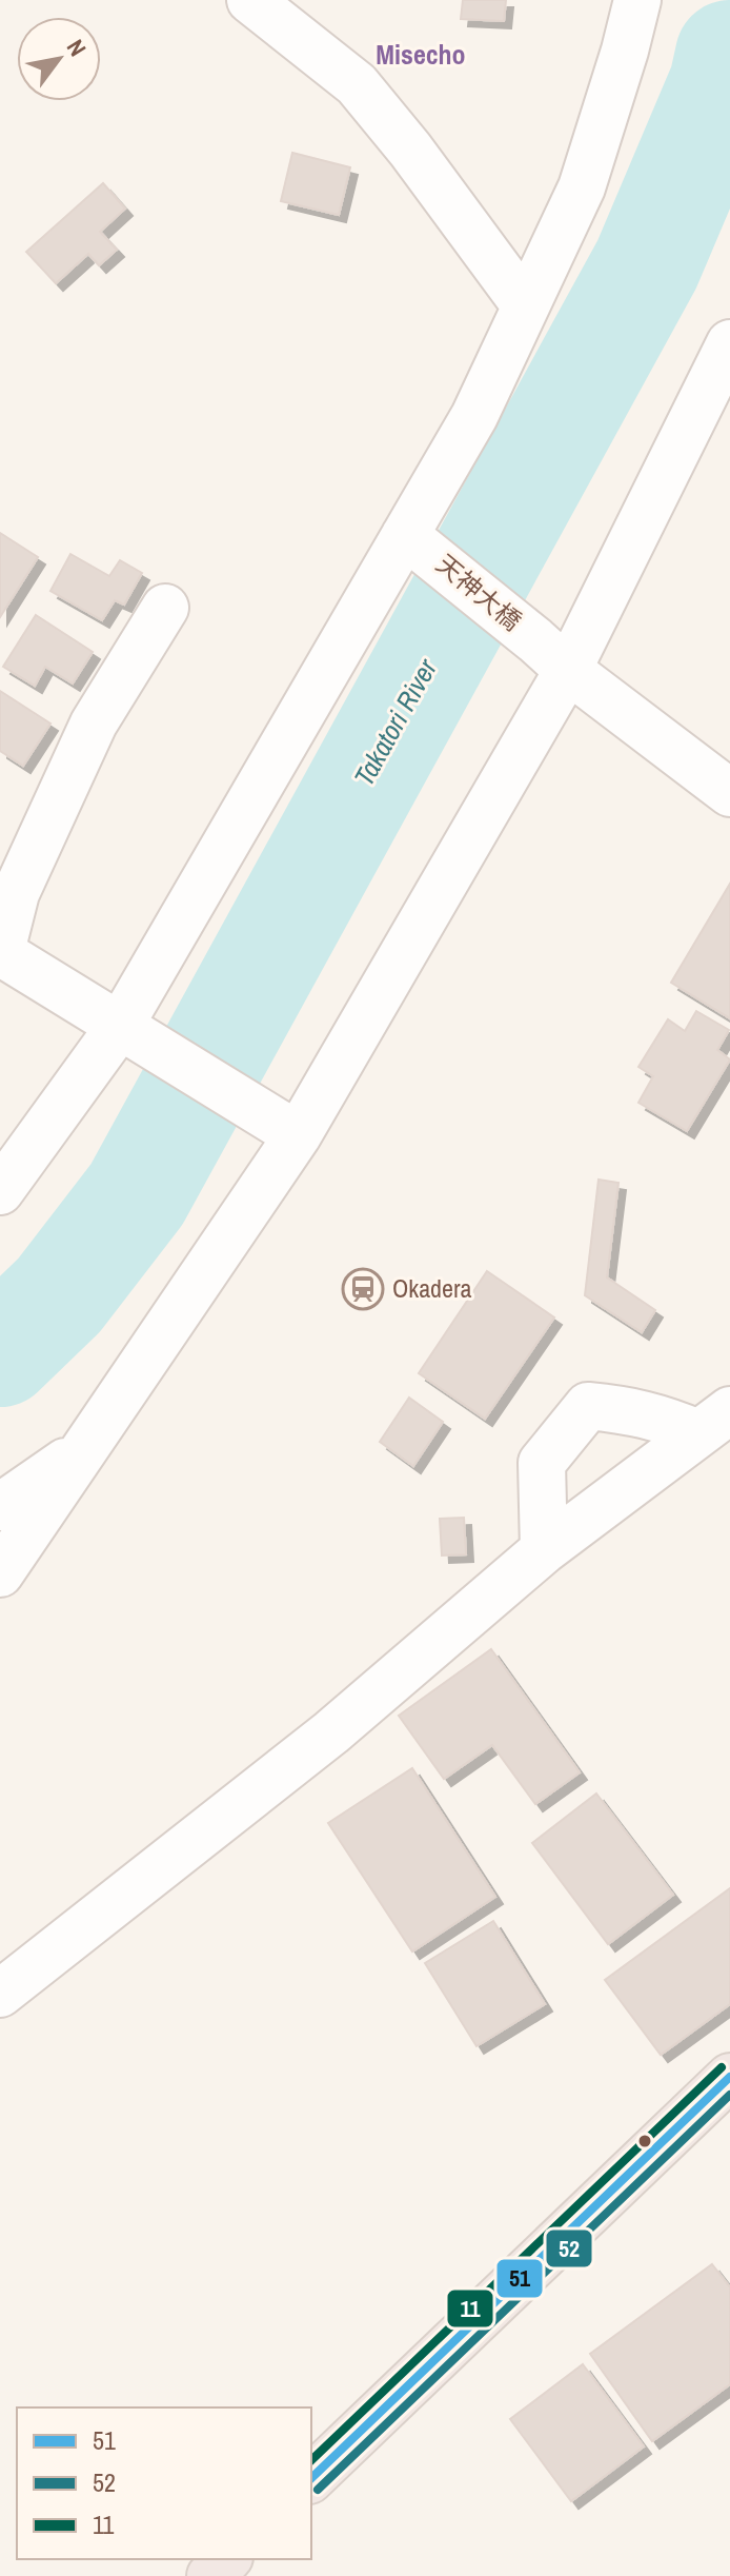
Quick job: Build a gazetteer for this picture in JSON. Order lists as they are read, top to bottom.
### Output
{
  "streets": {
    "street": ["天神大橋"]
  },
  "districts": ["Misecho"],
  "water": ["Takatori River"],
  "places": {
    "station": ["Okadera"]
  },
  "lines": ["transit line 11", "transit line 51", "transit line 52"],
  "legend": ["51", "52", "11"],
  "north": "top right"
}
